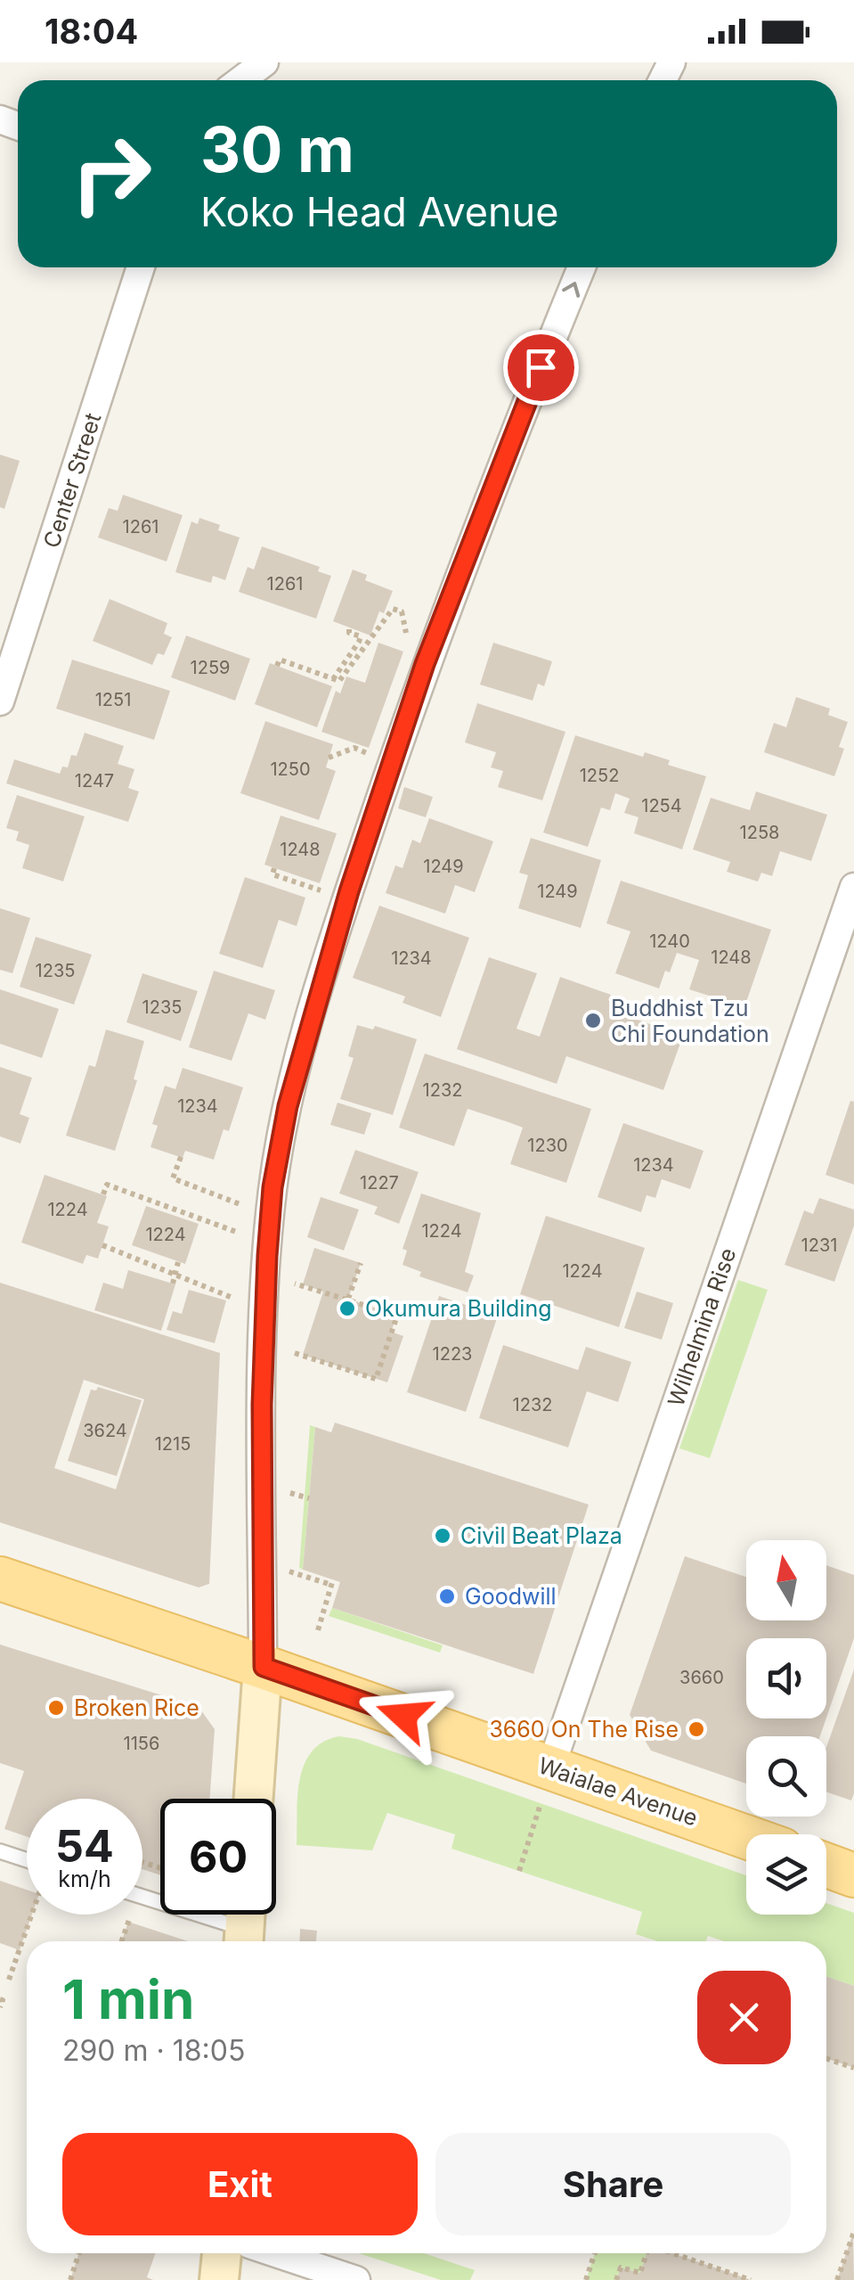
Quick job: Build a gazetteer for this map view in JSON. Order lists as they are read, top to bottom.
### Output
{
  "streets": {
    "main road": ["Waialae Avenue"],
    "street": ["Center Street", "Wilhelmina Rise"]
  },
  "crossings": [
    ["Wilhelmina Rise", "Waialae Avenue"]
  ],
  "places": [
    "Buddhist Tzu Chi Foundation",
    "Okumura Building",
    "Civil Beat Plaza",
    "Goodwill",
    "Broken Rice",
    "3660 On The Rise"
  ],
  "house_numbers": [
    "1261",
    "1261",
    "1259",
    "1251",
    "1250",
    "1252",
    "1247",
    "1254",
    "1258",
    "1248",
    "1249",
    "1249",
    "1240",
    "1248",
    "1234",
    "1235",
    "1235",
    "1232",
    "1234",
    "1230",
    "1234",
    "1227",
    "1224",
    "1224",
    "1224",
    "1231",
    "1224",
    "1223",
    "1232",
    "3624",
    "1215",
    "3660",
    "1156"
  ],
  "north": "top",
  "page": {
    "status": "18:04",
    "turn": ["30 m", "Koko Head Avenue"],
    "speed": "54 km/h",
    "limit": "60",
    "heading": ["1 min", "290 m · 18:05"],
    "buttons": ["Exit", "Share"]
  }
}
